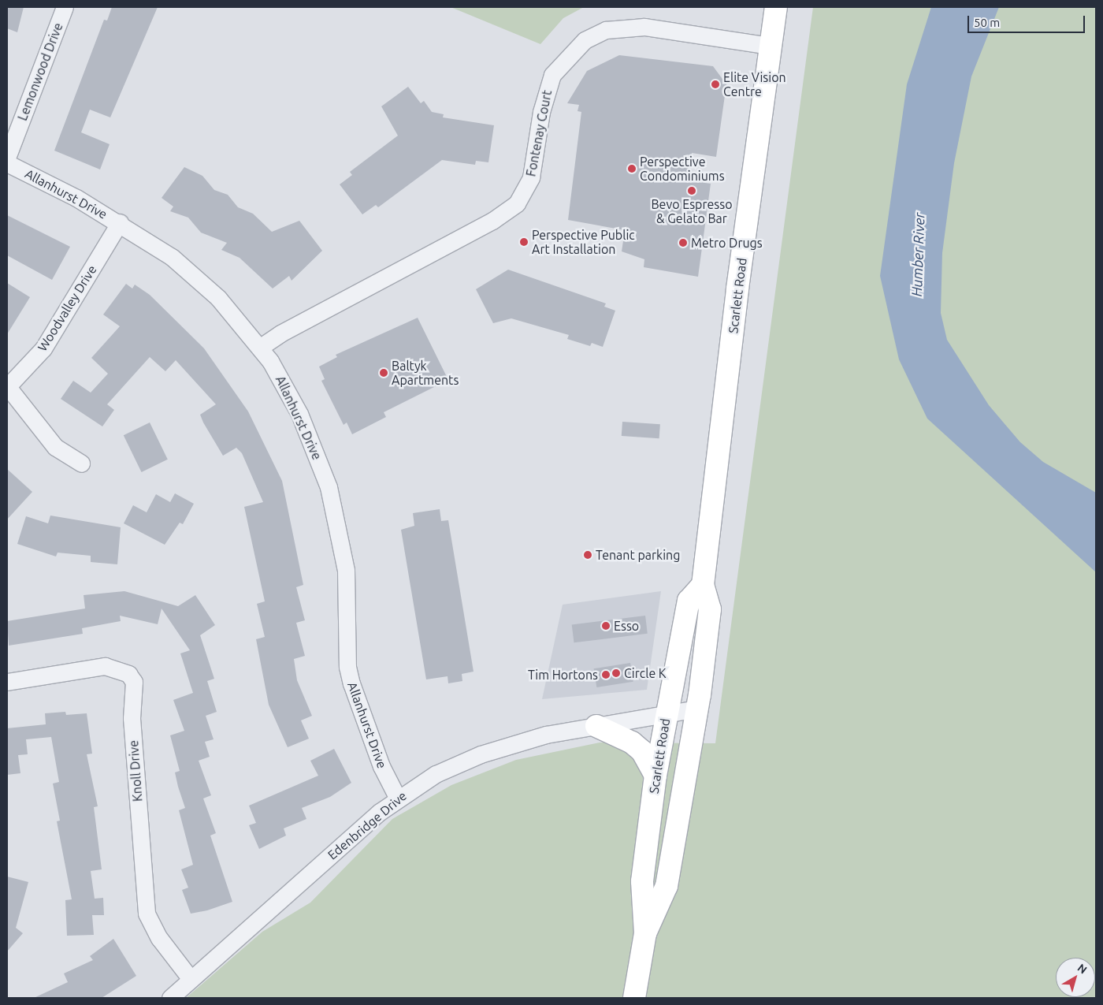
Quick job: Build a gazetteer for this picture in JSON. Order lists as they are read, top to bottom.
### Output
{
  "streets": {
    "main road": ["Scarlett Road"],
    "street": [
      "Lemonwood Drive",
      "Fontenay Court",
      "Allanhurst Drive",
      "Woodvalley Drive",
      "Knoll Drive",
      "Edenbridge Drive"
    ]
  },
  "crossings": [
    ["Fontenay Court", "Allanhurst Drive"],
    ["Fontenay Court", "Scarlett Road"],
    ["Allanhurst Drive", "Woodvalley Drive"],
    ["Allanhurst Drive", "Edenbridge Drive"],
    ["Scarlett Road", "Edenbridge Drive"],
    ["Knoll Drive", "Edenbridge Drive"]
  ],
  "water": ["Humber River"],
  "places": [
    "Elite Vision Centre",
    "Perspective Condominiums",
    "Bevo Espresso & Gelato Bar",
    "Perspective Public Art Installation",
    "Metro Drugs",
    "Baltyk Apartments",
    "Tenant parking",
    "Esso",
    "Circle K",
    "Tim Hortons"
  ],
  "scale_bar": "50 m",
  "north": "top right"
}
